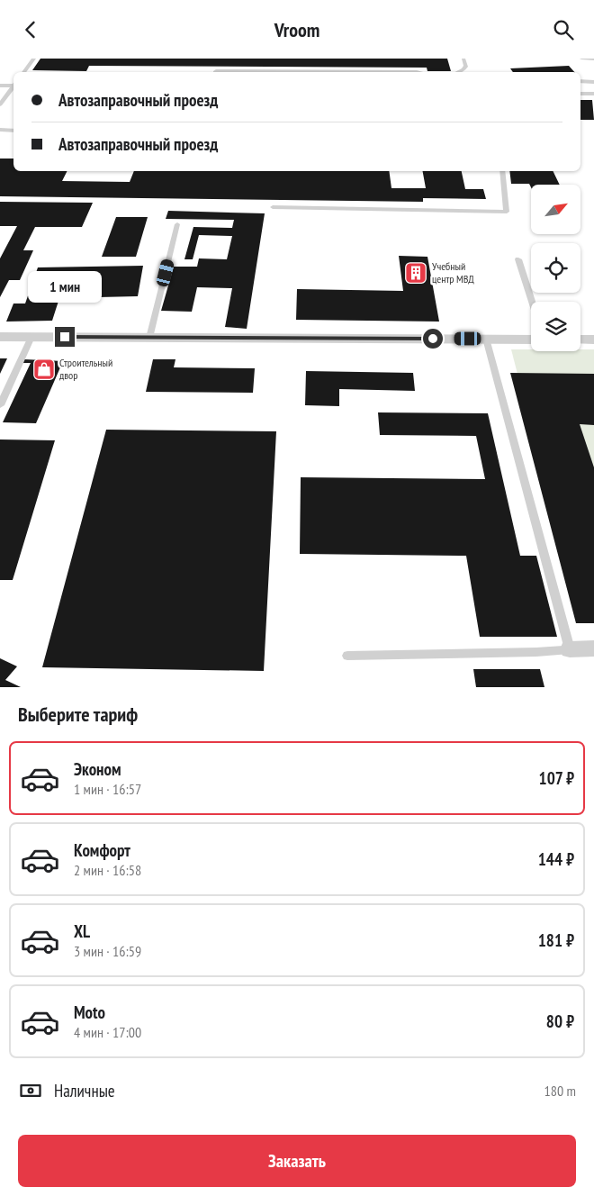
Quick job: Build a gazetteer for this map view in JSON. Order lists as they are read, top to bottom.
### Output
{
  "places": {
    "building": ["Учебный центр МВД"],
    "shop": ["Строительный двор"]
  },
  "north": "top right",
  "page": {
    "header": "Vroom",
    "banner": ["Автозаправочный проезд", "Автозаправочный проезд"],
    "bubble": "1 мин",
    "heading": "Выберите тариф",
    "list": [
      {
        "name": "Эконом",
        "note": "1 мин · 16:57",
        "value": "107 ₽"
      },
      {
        "name": "Комфорт",
        "note": "2 мин · 16:58",
        "value": "144 ₽"
      },
      {
        "name": "XL",
        "note": "3 мин · 16:59",
        "value": "181 ₽"
      },
      {
        "name": "Moto",
        "note": "4 мин · 17:00",
        "value": "80 ₽"
      }
    ],
    "pay": ["Наличные", "180 m"],
    "buttons": "Заказать"
  }
}
